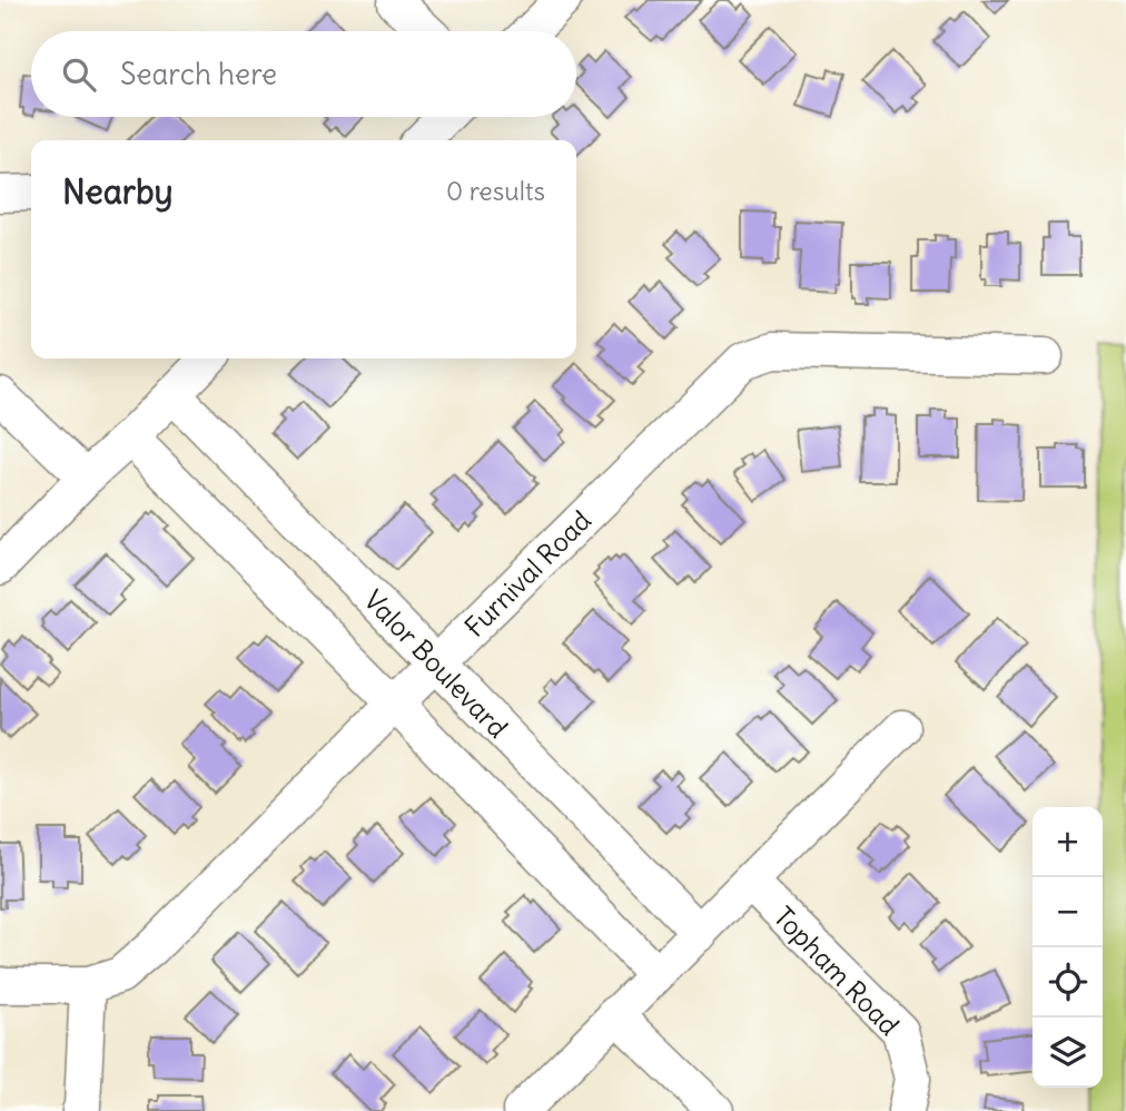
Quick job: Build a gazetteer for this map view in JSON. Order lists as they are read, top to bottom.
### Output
{
  "streets": {
    "street": ["Furnival Road", "Valor Boulevard", "Topham Road"]
  },
  "crossings": [
    ["Furnival Road", "Valor Boulevard"],
    ["Valor Boulevard", "Topham Road"]
  ],
  "page": {
    "search": "Search here",
    "heading": ["Nearby", "0 results"],
    "map_buttons": ["+", "−"]
  }
}
